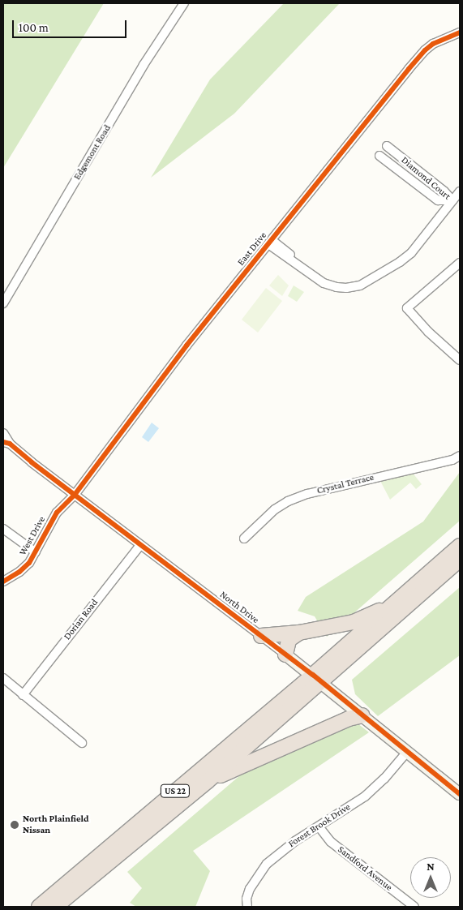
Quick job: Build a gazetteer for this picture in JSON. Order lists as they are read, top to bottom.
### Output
{
  "streets": {
    "highway": ["US 22"],
    "street": [
      "Edgemont Road",
      "Diamond Court",
      "East Drive",
      "Crystal Terrace",
      "West Drive",
      "North Drive",
      "Dorian Road",
      "Forest Brook Drive",
      "Sandford Avenue"
    ]
  },
  "crossings": [
    ["East Drive", "West Drive"],
    ["East Drive", "North Drive"],
    ["West Drive", "North Drive"],
    ["North Drive", "Dorian Road"],
    ["North Drive", "US 22"],
    ["North Drive", "Forest Brook Drive"],
    ["Forest Brook Drive", "Sandford Avenue"]
  ],
  "places": ["North Plainfield Nissan"],
  "scale_bar": "100 m",
  "north": "top"
}
